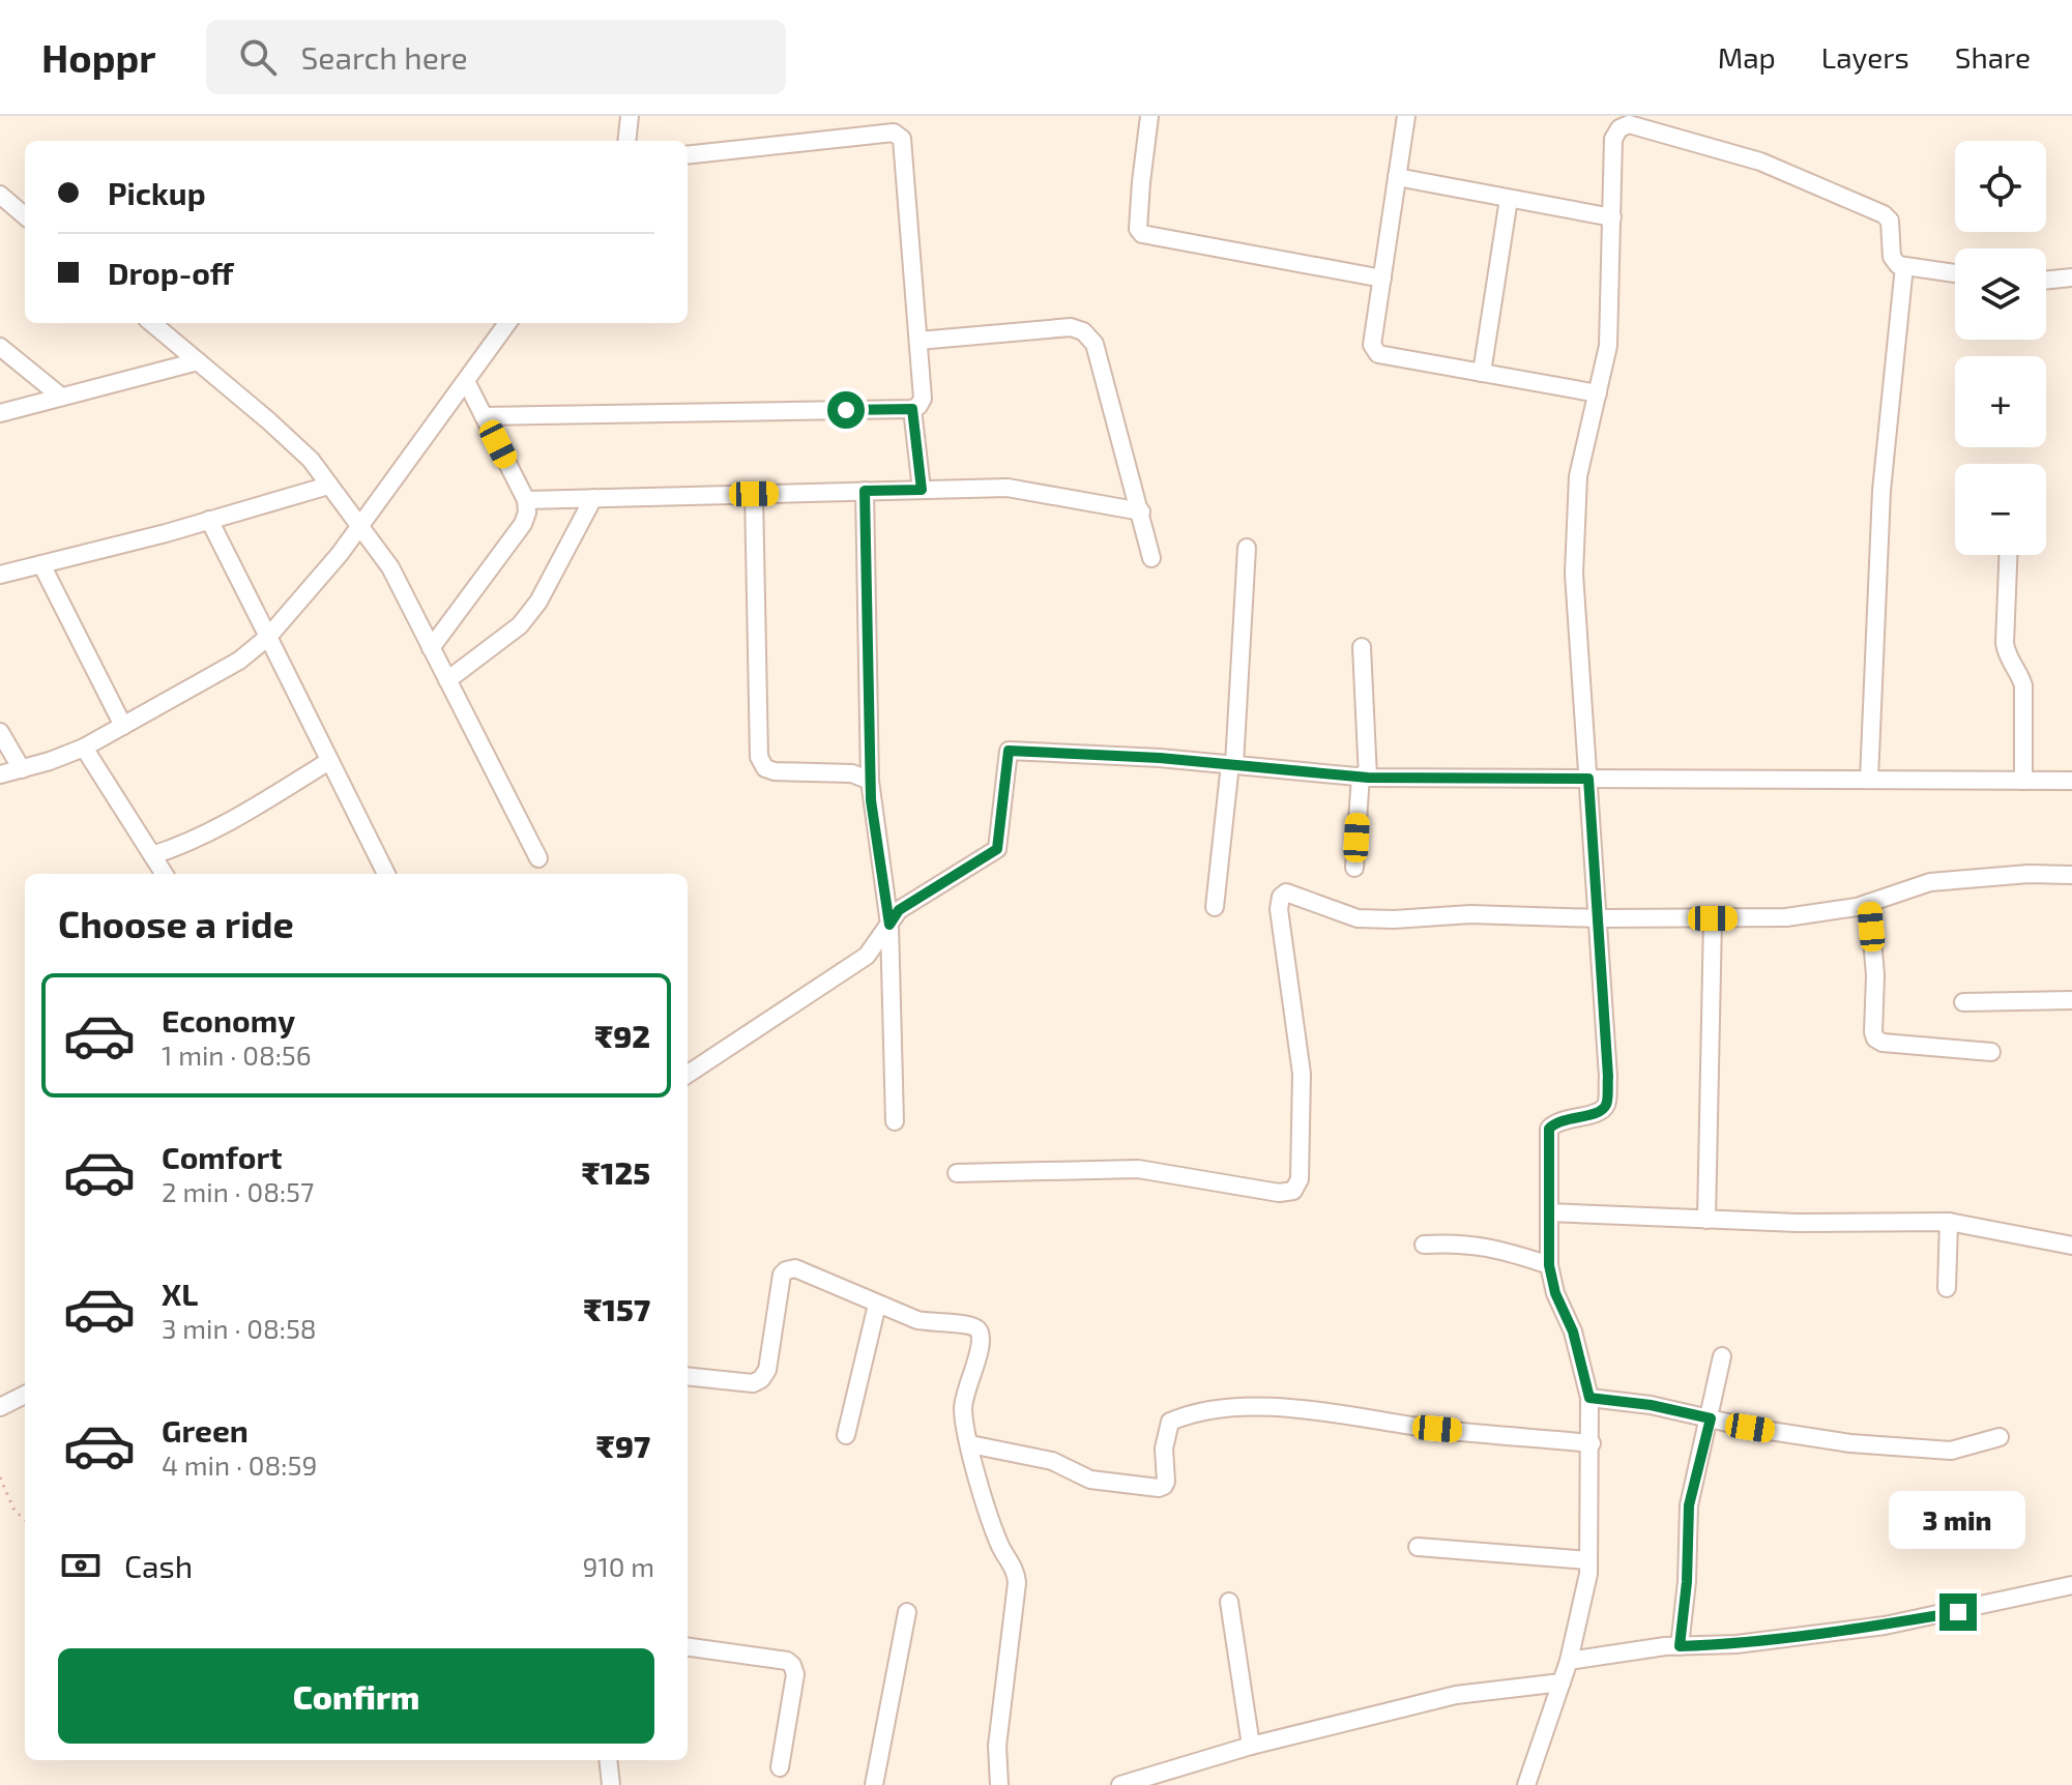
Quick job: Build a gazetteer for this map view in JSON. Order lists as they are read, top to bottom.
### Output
{
  "page": {
    "header": "Hoppr",
    "search": "Search here",
    "nav": ["Map", "Layers", "Share"],
    "map_buttons": ["+", "−"],
    "banner": ["Pickup", "Drop-off"],
    "heading": "Choose a ride",
    "list": [
      {
        "name": "Economy",
        "note": "1 min · 08:56",
        "value": "₹92"
      },
      {
        "name": "Comfort",
        "note": "2 min · 08:57",
        "value": "₹125"
      },
      {
        "name": "XL",
        "note": "3 min · 08:58",
        "value": "₹157"
      },
      {
        "name": "Green",
        "note": "4 min · 08:59",
        "value": "₹97"
      }
    ],
    "bubble": "3 min",
    "pay": ["Cash", "910 m"],
    "buttons": "Confirm"
  }
}
